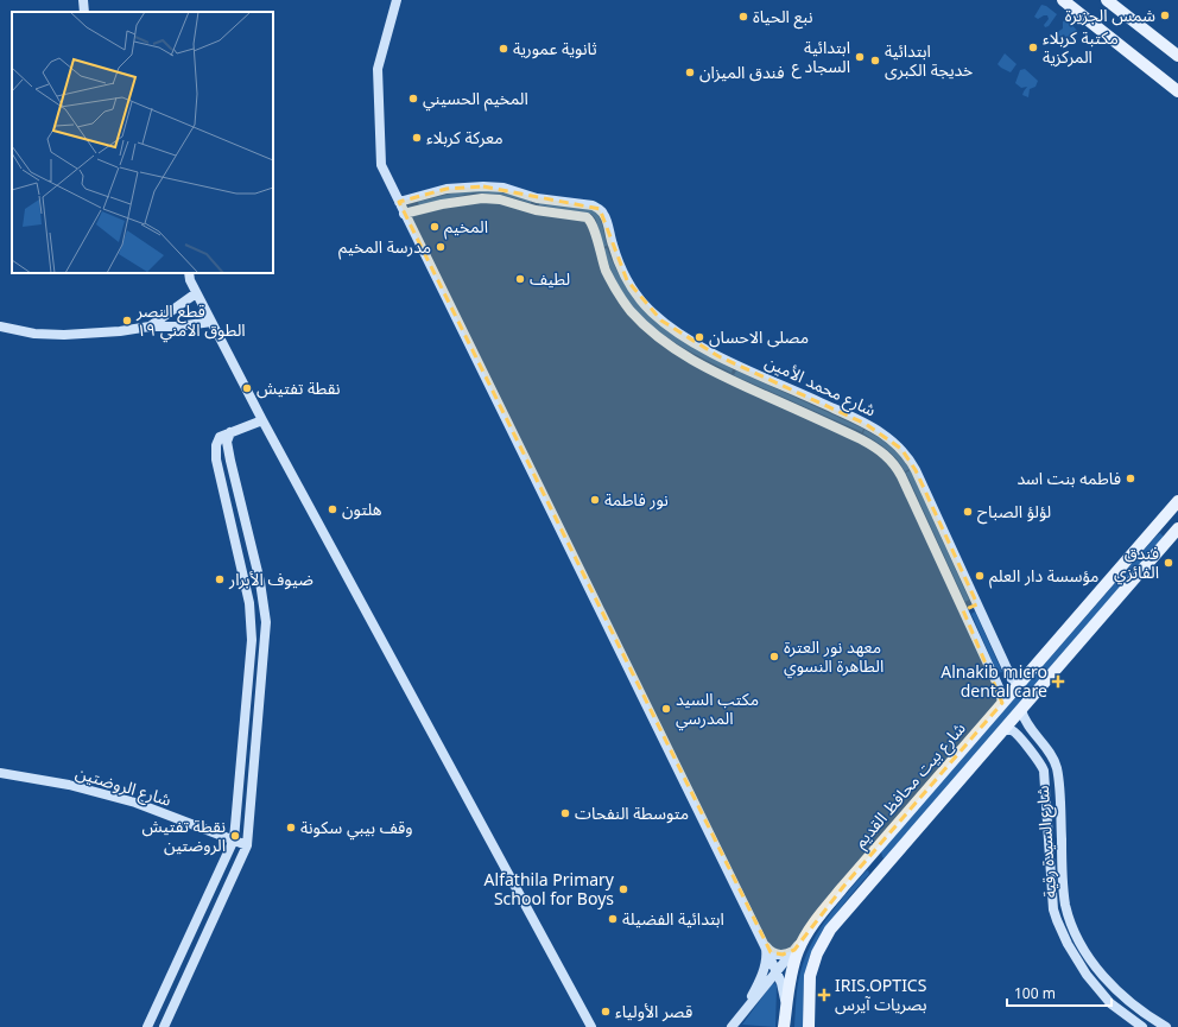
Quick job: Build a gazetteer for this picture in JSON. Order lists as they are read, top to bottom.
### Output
{
  "streets": {
    "main road": [
      "شارع محمد الأمين",
      "شارع بيت محافظ القديم",
      "شارع الروضتين",
      "شارع السيدة رقية"
    ]
  },
  "crossings": [
    ["شارع محمد الأمين", "شارع بيت محافظ القديم"],
    ["شارع بيت محافظ القديم", "شارع السيدة رقية"]
  ],
  "places": {
    "other": [
      "شمس الجزيرة",
      "نبع الحياة",
      "مكتبة كربلاء المركزية",
      "ثانوية عمورية",
      "ابتدائية السجاد ع",
      "ابتدائية خديجة الكبرى",
      "فندق الميزان",
      "المخيم الحسيني",
      "معركة كربلاء",
      "المخيم",
      "مدرسة المخيم",
      "لطيف",
      "قطع النصر الطوق الامني ۱۹",
      "مصلى الاحسان",
      "نقطة تفتيش",
      "فاطمه بنت اسد",
      "نور فاطمة",
      "هلتون",
      "لؤلؤ الصباح",
      "فندق الفائزي",
      "مؤسسة دار العلم",
      "ضيوف الأبرار",
      "معهد نور العترة الطاهرة النسوي",
      "مكتب السيد المدرسي",
      "متوسطة النفحات",
      "وقف بيبي سكونة",
      "نقطة تفتيش الروضتين",
      "Alfathila Primary School for Boys",
      "ابتدائية الفضيلة",
      "قصر الأولياء"
    ],
    "health": ["Alnakib micro dental care", "IRIS.OPTICS بصريات آيرس"]
  },
  "scale_bar": "100 m"
}
